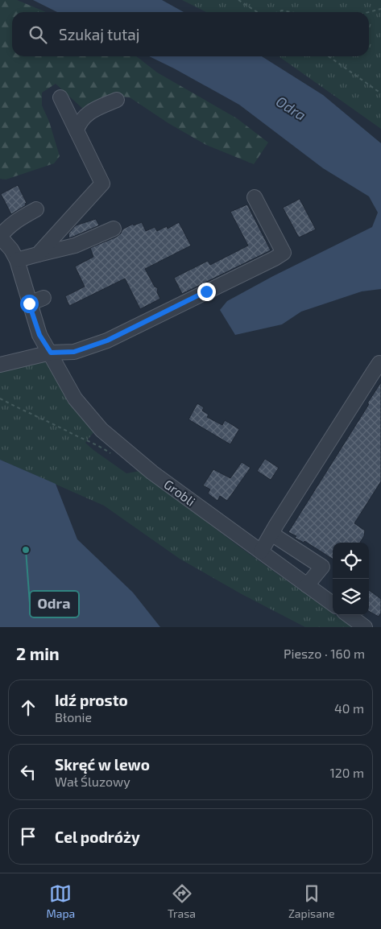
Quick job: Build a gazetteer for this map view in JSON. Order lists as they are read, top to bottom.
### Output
{
  "streets": {
    "street": ["Grobli"]
  },
  "water": ["Odra"],
  "places": ["Odra"],
  "page": {
    "search": "Szukaj tutaj",
    "heading": ["2 min", "Pieszo · 160 m"],
    "list": [
      ["Idź prosto", "Błonie", "40 m"],
      ["Skręć w lewo", "Wał Śluzowy", "120 m"],
      "Cel podróży"
    ],
    "nav": ["Mapa", "Trasa", "Zapisane"]
  }
}
